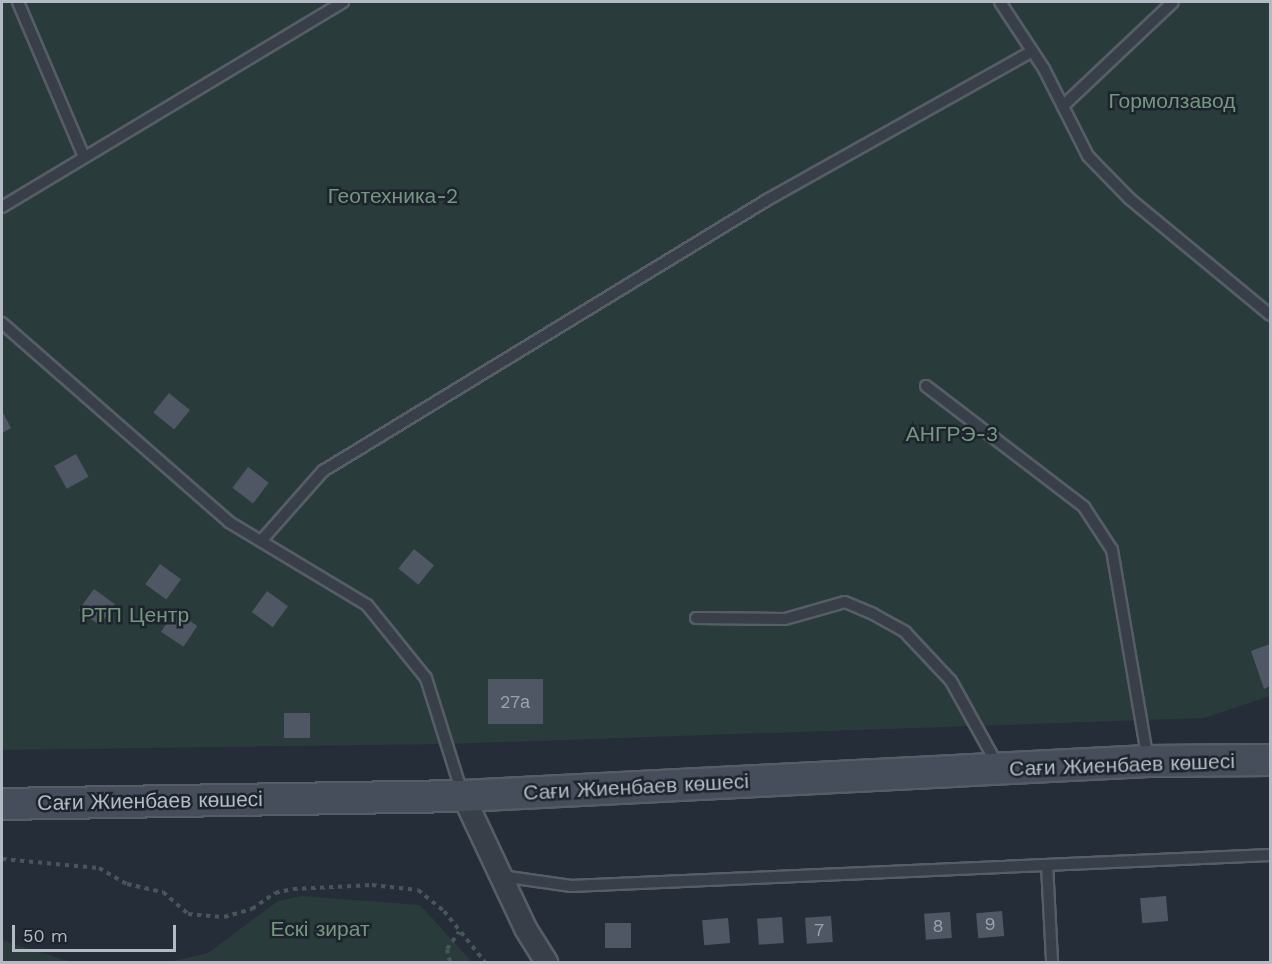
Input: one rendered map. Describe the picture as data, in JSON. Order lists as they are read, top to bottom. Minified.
{"streets":{"main road":["Сағи Жиенбаев көшесі"]},"parks":["Гормолзавод","Геотехника-2","АНГРЭ-3","РТП Центр","Ескі зират"],"house_numbers":["27а","9","8","7"],"scale_bar":"50 m"}
